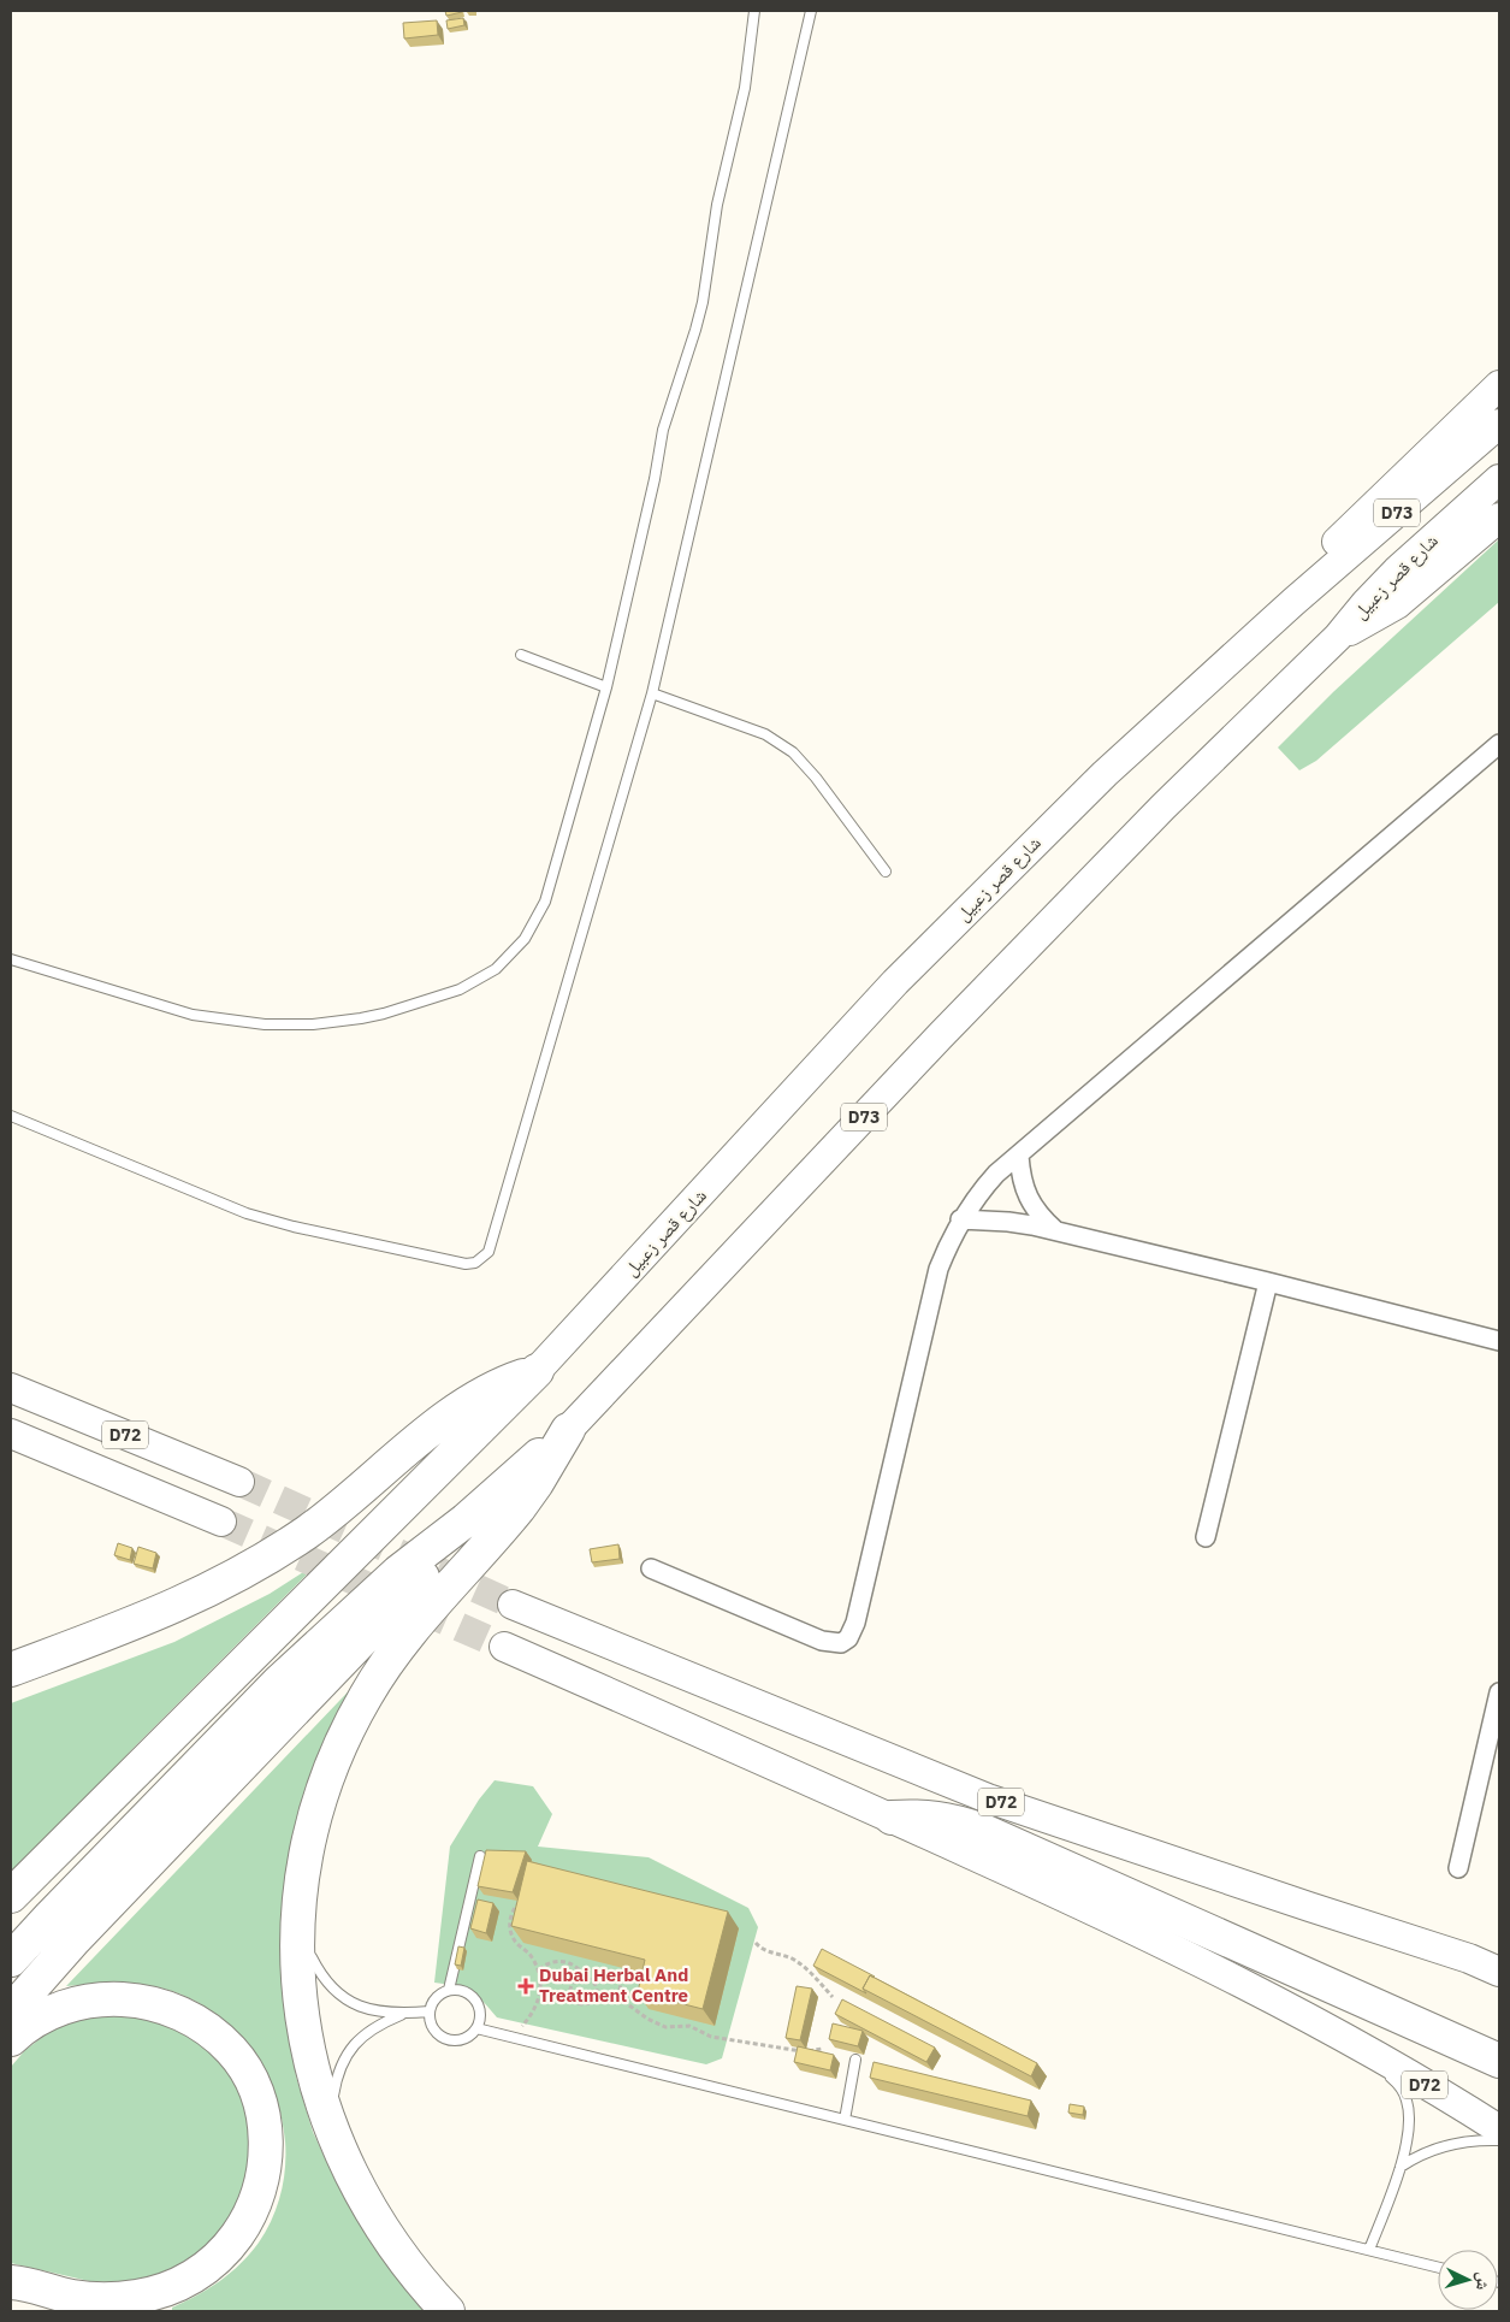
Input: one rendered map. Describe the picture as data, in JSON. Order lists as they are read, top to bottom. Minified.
{"streets":{"main road":["D73","شارع قصر زعبيل","D72"]},"places":{"health":["Dubai Herbal And Treatment Centre"]},"north":"right"}
